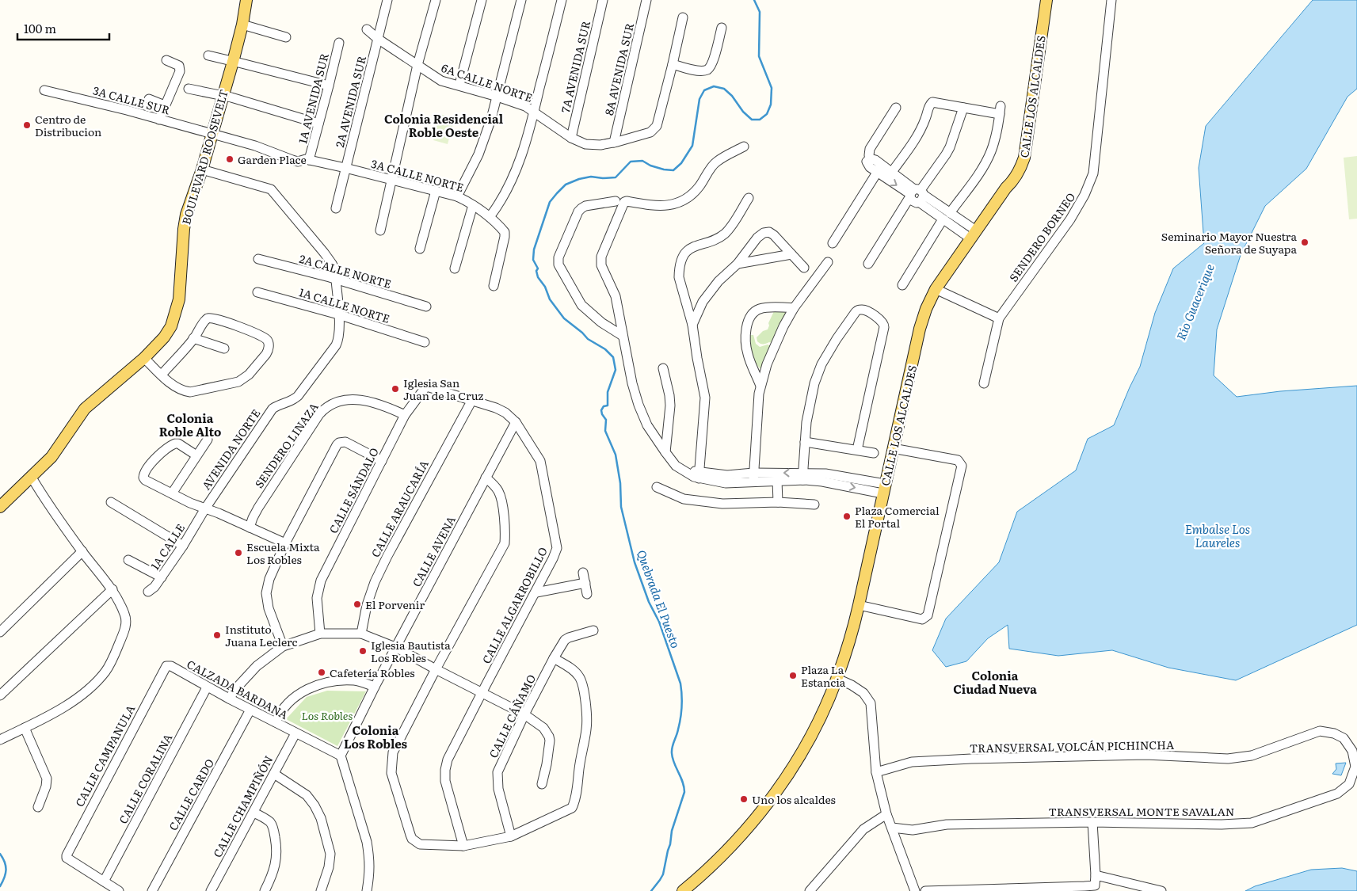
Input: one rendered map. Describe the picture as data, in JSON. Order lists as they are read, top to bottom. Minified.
{"streets":{"main road":["CALLE LOS ALCALDES","BOULEVARD ROOSEVELT"],"street":["7A AVENIDA SUR","8A AVENIDA SUR","6A CALLE NORTE","1A AVENIDA SUR","3A CALLE SUR","2A AVENIDA SUR","3A CALLE NORTE","SENDERO BORNEO","2A CALLE NORTE","1A CALLE NORTE","SENDERO LINAZA","AVENIDA NORTE","CALLE SÁNDALO","CALLE ARAUCARÍA","1A CALLE","CALLE AVENA","CALLE ALGARROBILLO","CALZADA BARDANA","CALLE CÁÑAMO","TRANSVERSAL VOLCÁN PICHINCHA","CALLE CAMPANULA","CALLE CORALINA","CALLE CARDO","CALLE CHAMPIÑÓN","TRANSVERSAL MONTE SAVALAN"]},"crossings":[["7A AVENIDA SUR","6A CALLE NORTE"],["8A AVENIDA SUR","6A CALLE NORTE"],["6A CALLE NORTE","2A AVENIDA SUR"],["1A AVENIDA SUR","3A CALLE NORTE"],["3A CALLE SUR","BOULEVARD ROOSEVELT"],["3A CALLE SUR","3A CALLE NORTE"],["2A AVENIDA SUR","3A CALLE NORTE"],["BOULEVARD ROOSEVELT","3A CALLE NORTE"],["BOULEVARD ROOSEVELT","AVENIDA NORTE"],["2A CALLE NORTE","AVENIDA NORTE"],["1A CALLE NORTE","AVENIDA NORTE"],["SENDERO LINAZA","CALLE SÁNDALO"],["AVENIDA NORTE","1A CALLE"],["CALLE SÁNDALO","CALLE ALGARROBILLO"],["CALLE ARAUCARÍA","CALLE ALGARROBILLO"],["CALLE AVENA","CALLE ALGARROBILLO"],["CALLE AVENA","CALZADA BARDANA"],["CALZADA BARDANA","CALLE CAMPANULA"],["CALZADA BARDANA","CALLE CORALINA"],["CALZADA BARDANA","CALLE CARDO"],["CALZADA BARDANA","CALLE CHAMPIÑÓN"],["TRANSVERSAL VOLCÁN PICHINCHA","TRANSVERSAL MONTE SAVALAN"],["CALLE CAMPANULA","CALLE CORALINA"]],"districts":["Colonia Residencial Roble Oeste","Colonia Roble Alto","Colonia Ciudad Nueva","Colonia Los Robles"],"water":["Río Guacerique","Embalse Los Laureles","Quebrada El Puesto"],"parks":["Los Robles"],"places":["Centro de Distribucion","Garden Place","Seminario Mayor Nuestra Señora de Suyapa","Iglesia San Juan de la Cruz","Plaza Comercial El Portal","Escuela Mixta Los Robles","El Porvenir","Instituto Juana Leclerc","Iglesia Bautista Los Robles","Cafetería Robles","Plaza La Estancia","Uno los alcaldes"],"scale_bar":"100 m"}
